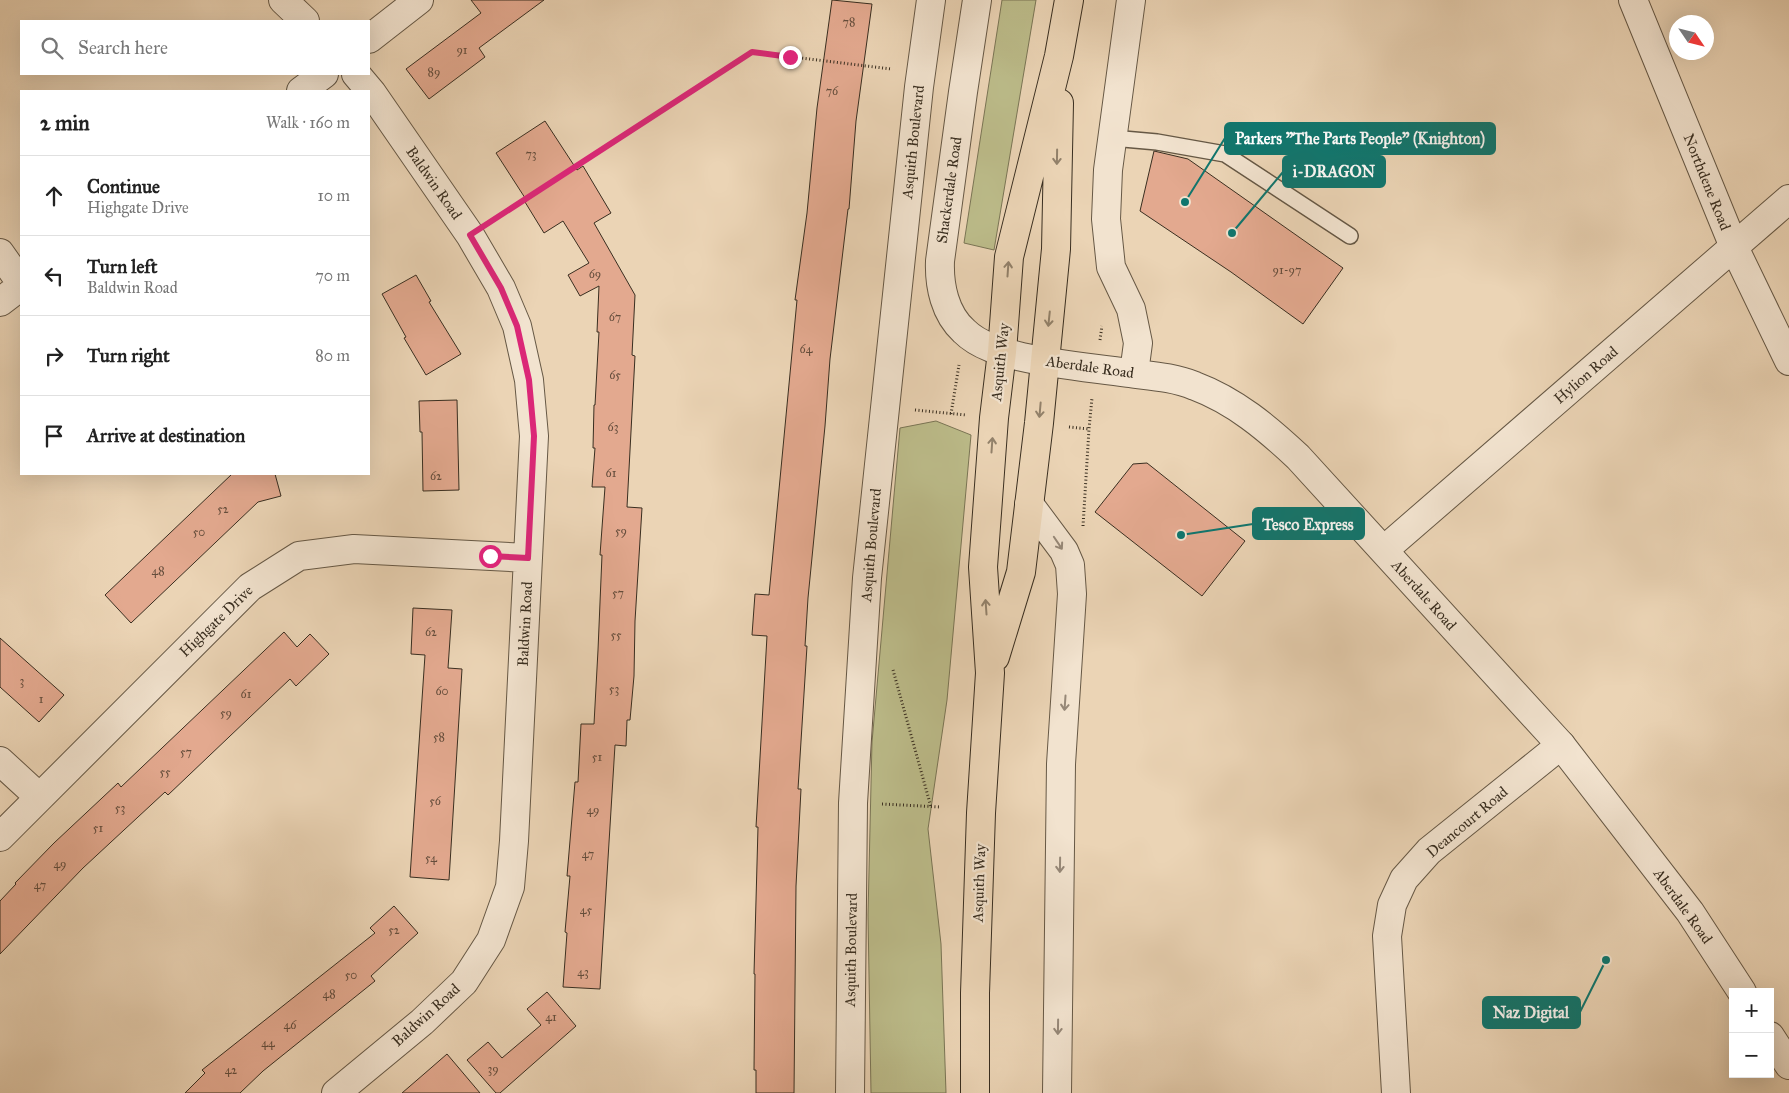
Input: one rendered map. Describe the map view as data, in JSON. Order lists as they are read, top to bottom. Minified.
{"streets":{"highway":["Asquith Way"],"street":["Asquith Boulevard","Northdene Road","Baldwin Road","Shackerdale Road","Aberdale Road","Hylion Road","Highgate Drive","Deancourt Road"]},"crossings":[["Northdene Road","Hylion Road"],["Baldwin Road","Highgate Drive"],["Shackerdale Road","Asquith Way"],["Shackerdale Road","Aberdale Road"],["Asquith Way","Aberdale Road"],["Aberdale Road","Hylion Road"],["Aberdale Road","Deancourt Road"]],"places":["Parkers \"The Parts People\" (Knighton)","i-DRAGON","Tesco Express","Naz Digital"],"house_numbers":["78","91","89","76","73","91-97","69","67","64","65","63","61","62","52","59","50","48","57","62","55","3","53","60","61","1","59","58","57","51","55","56","53","49","51","47","54","49","47","45","52","43","50","48","41","46","44","39","42"],"north":"bottom right","page":{"search":"Search here","heading":["2 min","Walk · 160 m"],"list":[["Continue","Highgate Drive","10 m"],["Turn left","Baldwin Road","70 m"],["Turn right","80 m"],"Arrive at destination"],"map_buttons":["+","−"]}}
